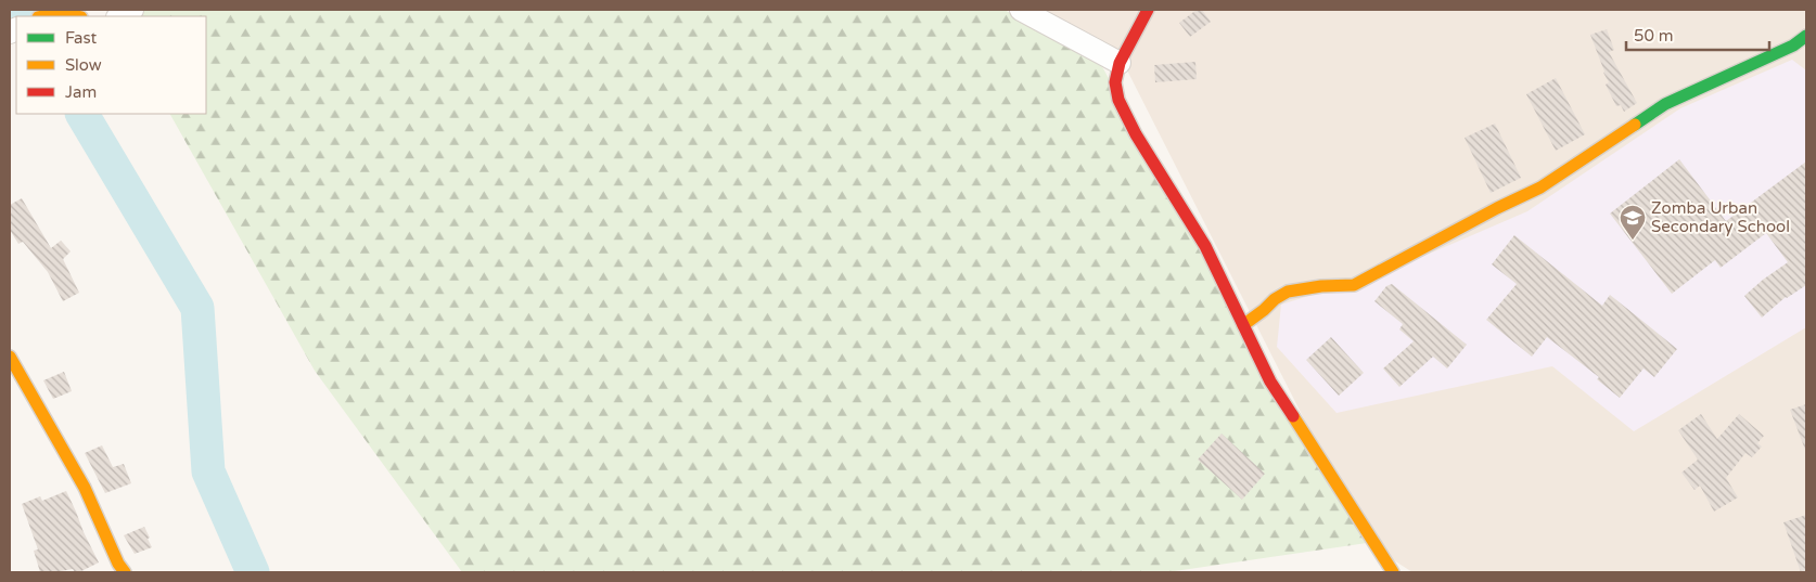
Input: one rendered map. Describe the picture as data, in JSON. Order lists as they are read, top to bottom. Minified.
{"places":{"school or university":["Zomba Urban Secondary School"]},"legend":["Fast","Slow","Jam"],"scale_bar":"50 m"}
